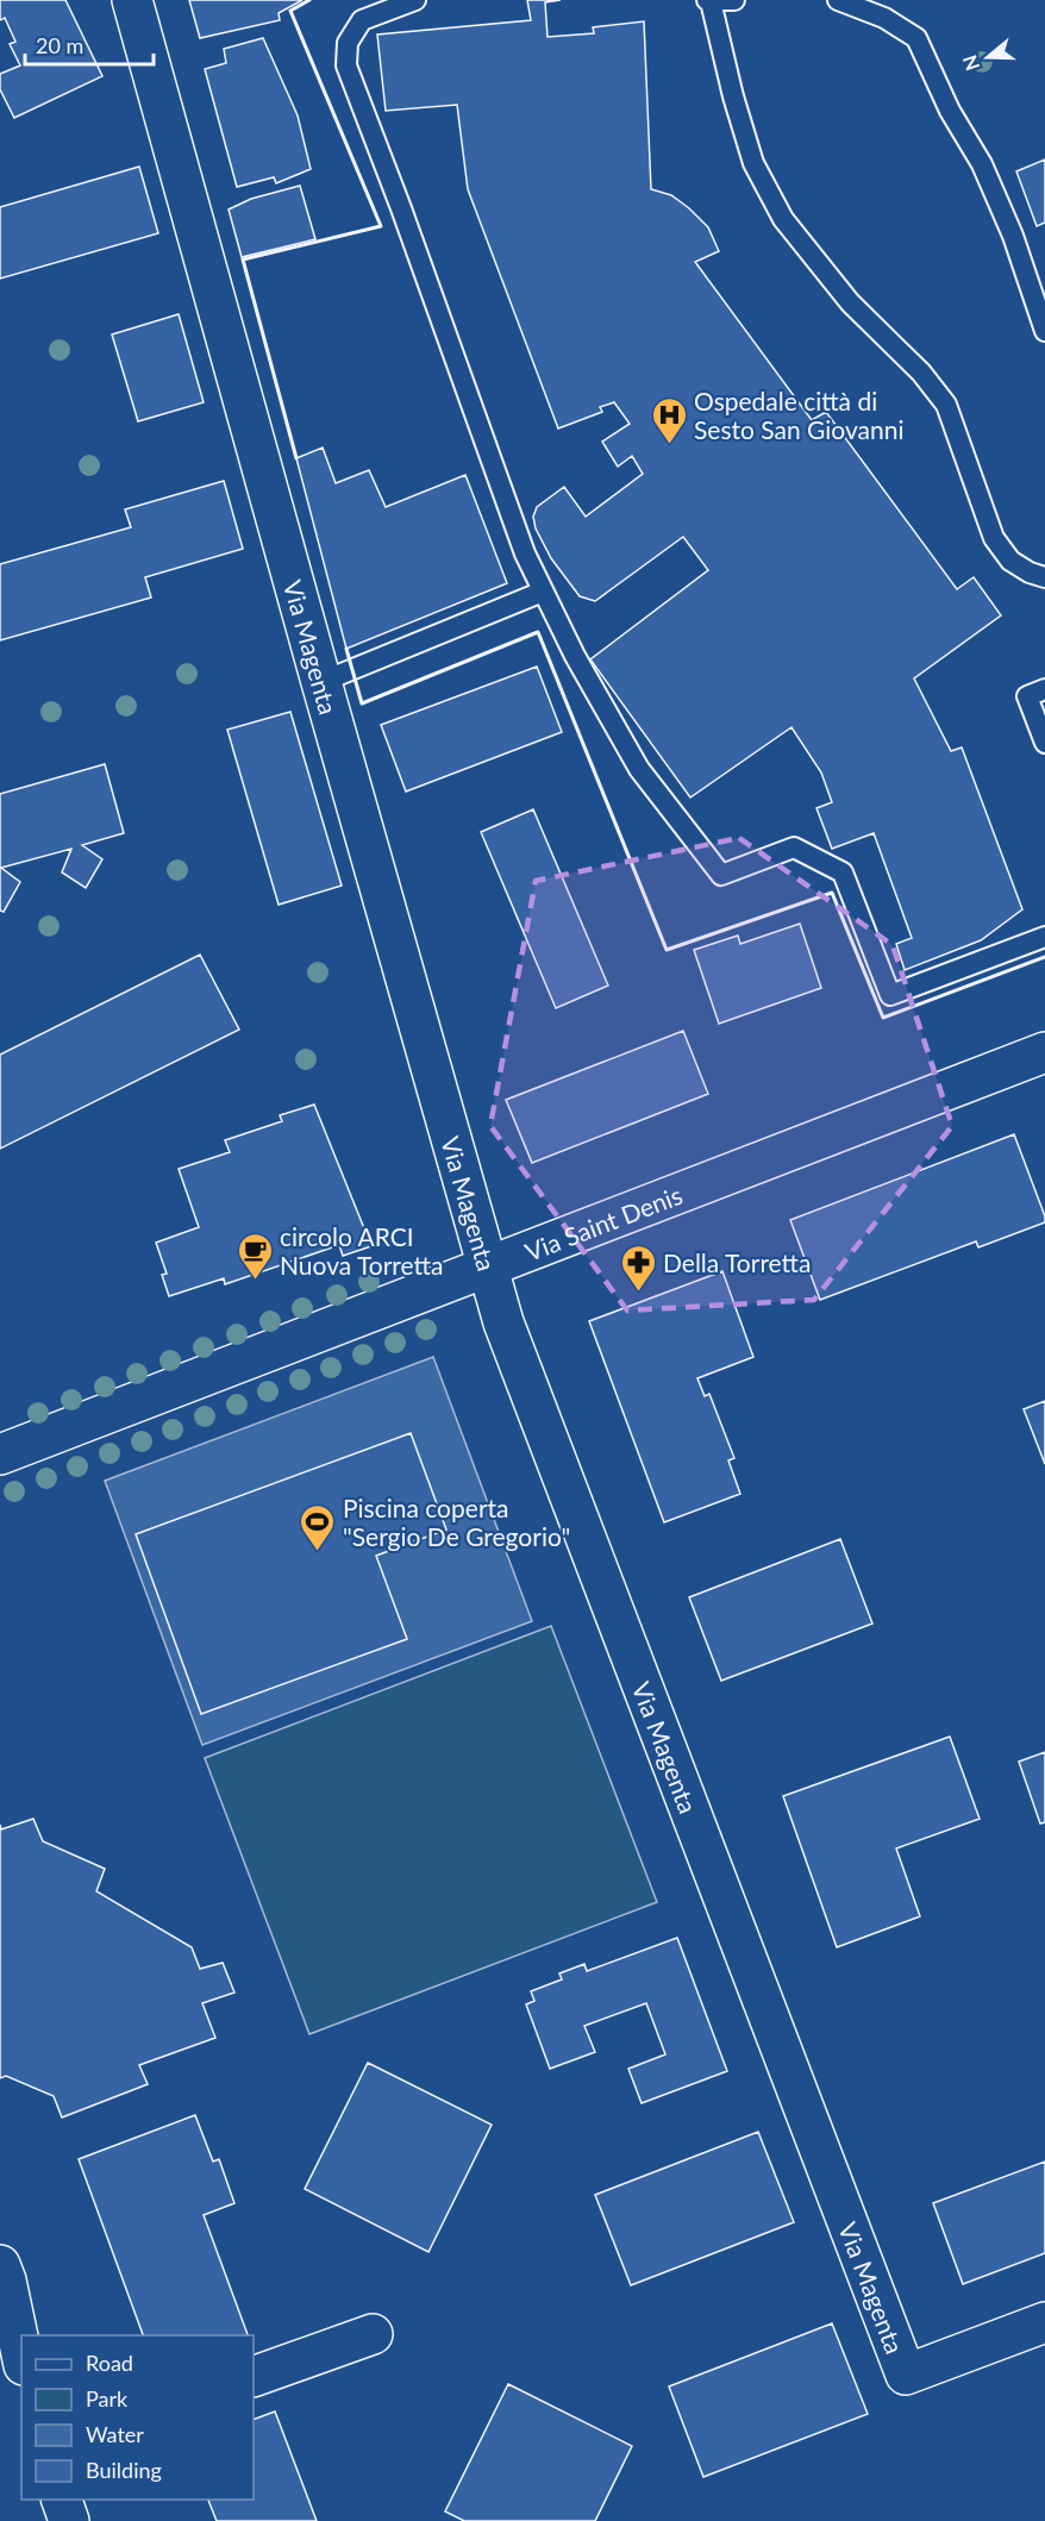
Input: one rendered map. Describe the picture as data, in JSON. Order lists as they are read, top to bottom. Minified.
{"streets":{"street":["Via Magenta","Via Saint Denis"]},"crossings":[["Via Magenta","Via Saint Denis"]],"places":{"hospital":["Ospedale città di Sesto San Giovanni"],"cafe":["circolo ARCI Nuova Torretta"],"pharmacy":["Della Torretta"],"sports":["Piscina coperta \"Sergio De Gregorio\""]},"legend":["Road","Park","Water","Building"],"scale_bar":"20 m","north":"left"}
